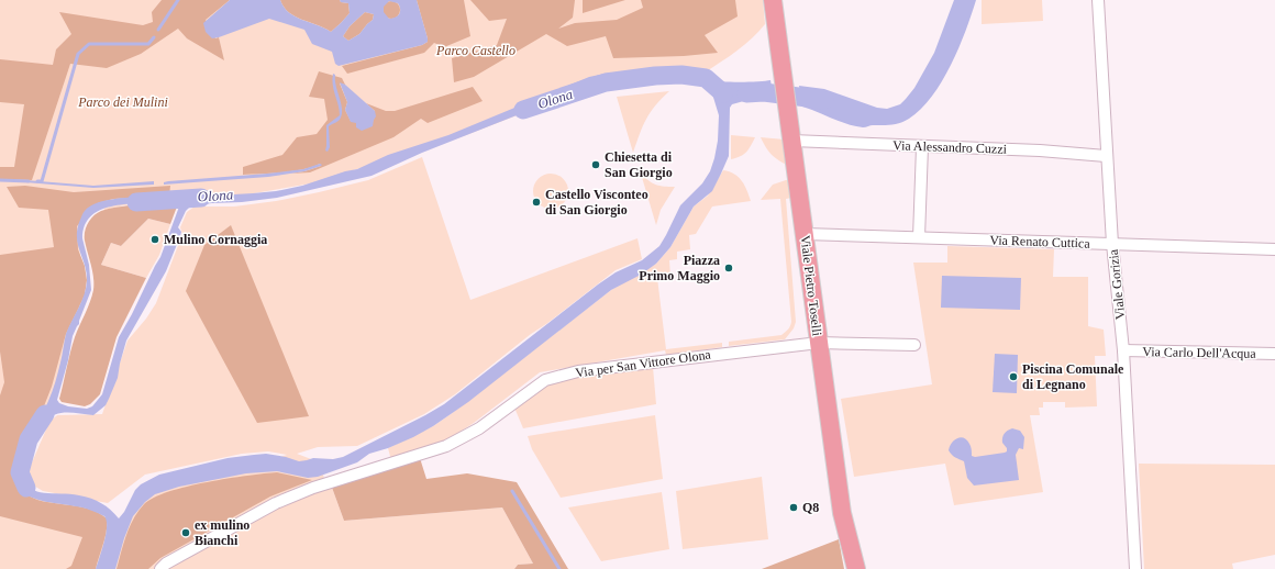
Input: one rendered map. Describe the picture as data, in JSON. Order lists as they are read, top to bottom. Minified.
{"streets":{"main road":["Viale Pietro Toselli"],"street":["Via Alessandro Cuzzi","Via Renato Cuttica","Viale Gorizia","Via Carlo Dell'Acqua","Via per San Vittore Olona"]},"crossings":[["Via Alessandro Cuzzi","Viale Gorizia"],["Via Alessandro Cuzzi","Viale Pietro Toselli"],["Via Renato Cuttica","Viale Gorizia"],["Via Renato Cuttica","Viale Pietro Toselli"],["Viale Gorizia","Via Carlo Dell'Acqua"],["Viale Pietro Toselli","Via per San Vittore Olona"]],"water":["Olona"],"parks":["Parco Castello","Parco dei Mulini"],"places":["Chiesetta di San Giorgio","Castello Visconteo di San Giorgio","Mulino Cornaggia","Piazza Primo Maggio","Piscina Comunale di Legnano","Q8","ex mulino Bianchi"]}
